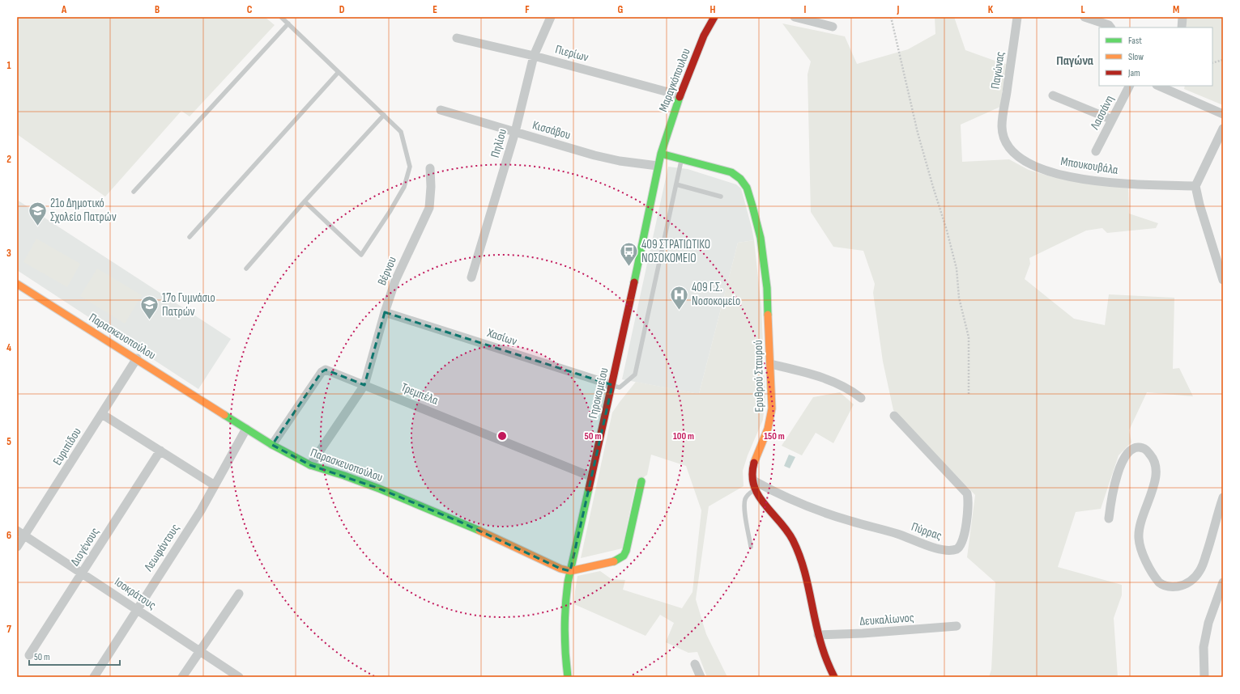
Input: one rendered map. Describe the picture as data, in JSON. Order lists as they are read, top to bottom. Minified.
{"streets":{"street":["Πιερίων","Παγώνας","Μαραγκόπουλου","Λασσάνη","Κισσάβου","Πηλίου","Μπουκουβάλα","Βέρνου","Παρασκευοπούλου","Χασίων","Ερυθρού Σταυρού","Γηροκομείου","Τρεμπέλα","Ευριπίδου","Πύρρας","Διογένους","Λεωφάντους","Ισοκράτους","Δευκαλίωνος"]},"crossings":[["Πιερίων","Μαραγκόπουλου"],["Πιερίων","Πηλίου"],["Παγώνας","Μπουκουβάλα"],["Μαραγκόπουλου","Ερυθρού Σταυρού"],["Μαραγκόπουλου","Γηροκομείου"],["Κισσάβου","Πηλίου"],["Κισσάβου","Γηροκομείου"],["Βέρνου","Παρασκευοπούλου"],["Βέρνου","Χασίων"],["Βέρνου","Τρεμπέλα"],["Παρασκευοπούλου","Γηροκομείου"],["Παρασκευοπούλου","Τρεμπέλα"],["Παρασκευοπούλου","Ευριπίδου"],["Παρασκευοπούλου","Λεωφάντους"],["Χασίων","Γηροκομείου"],["Ερυθρού Σταυρού","Γηροκομείου"],["Ερυθρού Σταυρού","Πύρρας"],["Ερυθρού Σταυρού","Δευκαλίωνος"],["Γηροκομείου","Τρεμπέλα"],["Ευριπίδου","Ισοκράτους"],["Διογένους","Ισοκράτους"],["Λεωφάντους","Ισοκράτους"]],"districts":["Παγώνα"],"places":{"school or university":["21ο Δημοτικό Σχολείο Πατρών","17ο Γυμνάσιο Πατρών"],"bus stop":["409 ΣΤΡΑΤΙΩΤΙΚΟ ΝΟΣΟΚΟΜΕΙΟ"],"hospital":["409 Γ.Σ. Νοσοκομείο"]},"legend":["Fast","Slow","Jam"],"scale_bar":"50 m","grid":{"columns":["A","B","C","D","E","F","G","H","I","J","K","L","M"],"rows":["1","2","3","4","5","6","7"]},"rings":["50 m","100 m","150 m"]}
